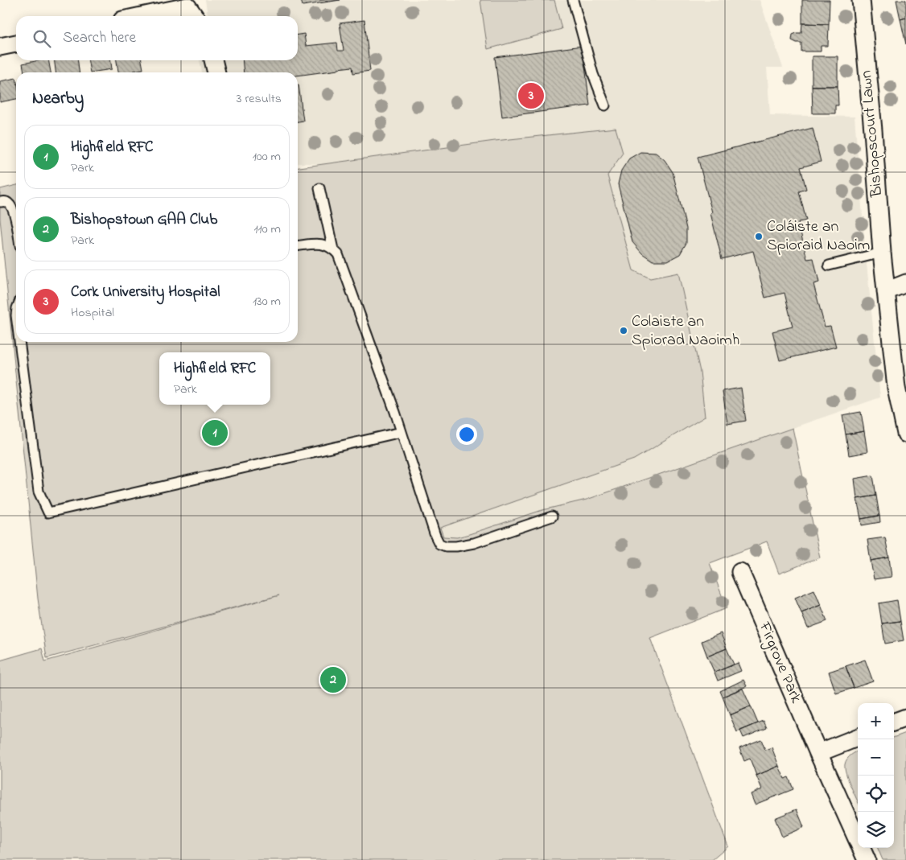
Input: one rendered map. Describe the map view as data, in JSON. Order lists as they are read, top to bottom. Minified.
{"streets":{"street":["Bishopscourt Lawn","Firgrove Park"]},"places":["Coláiste an Spioraid Naoim","Colaiste an Spiorad Naoimh"],"page":{"search":"Search here","heading":["Nearby","3 results"],"pins":["3","1","2"],"list":[{"mark":"1","name":"Highfield RFC","note":"Park","value":"100 m"},{"mark":"2","name":"Bishopstown GAA Club","note":"Park","value":"110 m"},{"mark":"3","name":"Cork University Hospital","note":"Hospital","value":"130 m"}],"popup":["Highfield RFC","Park"],"map_buttons":["+","−"]}}
